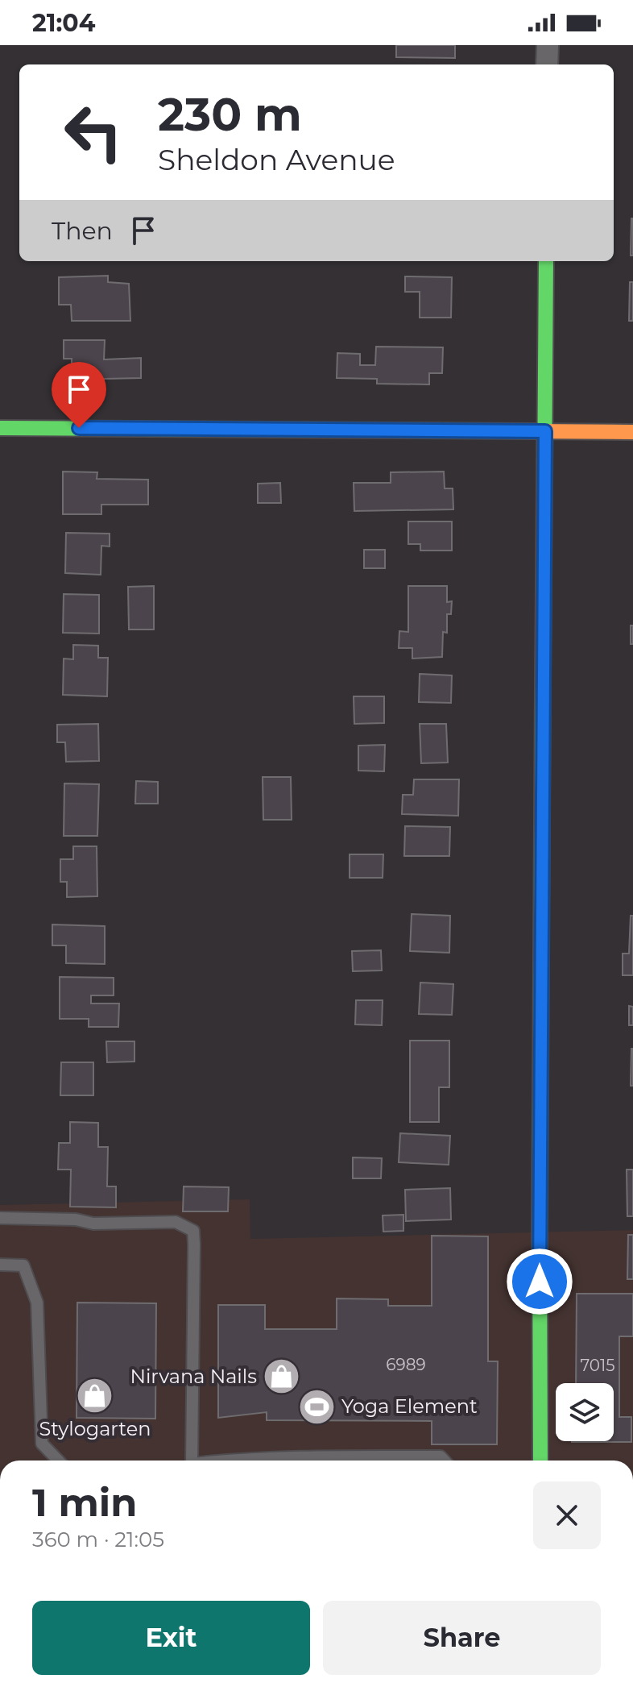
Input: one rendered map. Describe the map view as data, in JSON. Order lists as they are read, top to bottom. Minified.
{"places":{"shop":["Nirvana Nails","Stylogarten"],"sports":["Yoga Element"]},"house_numbers":["6989","7015"],"page":{"status":"21:04","turn":["230 m","Sheldon Avenue"],"then":"Then","heading":["1 min","360 m · 21:05"],"buttons":["Exit","Share"]}}
